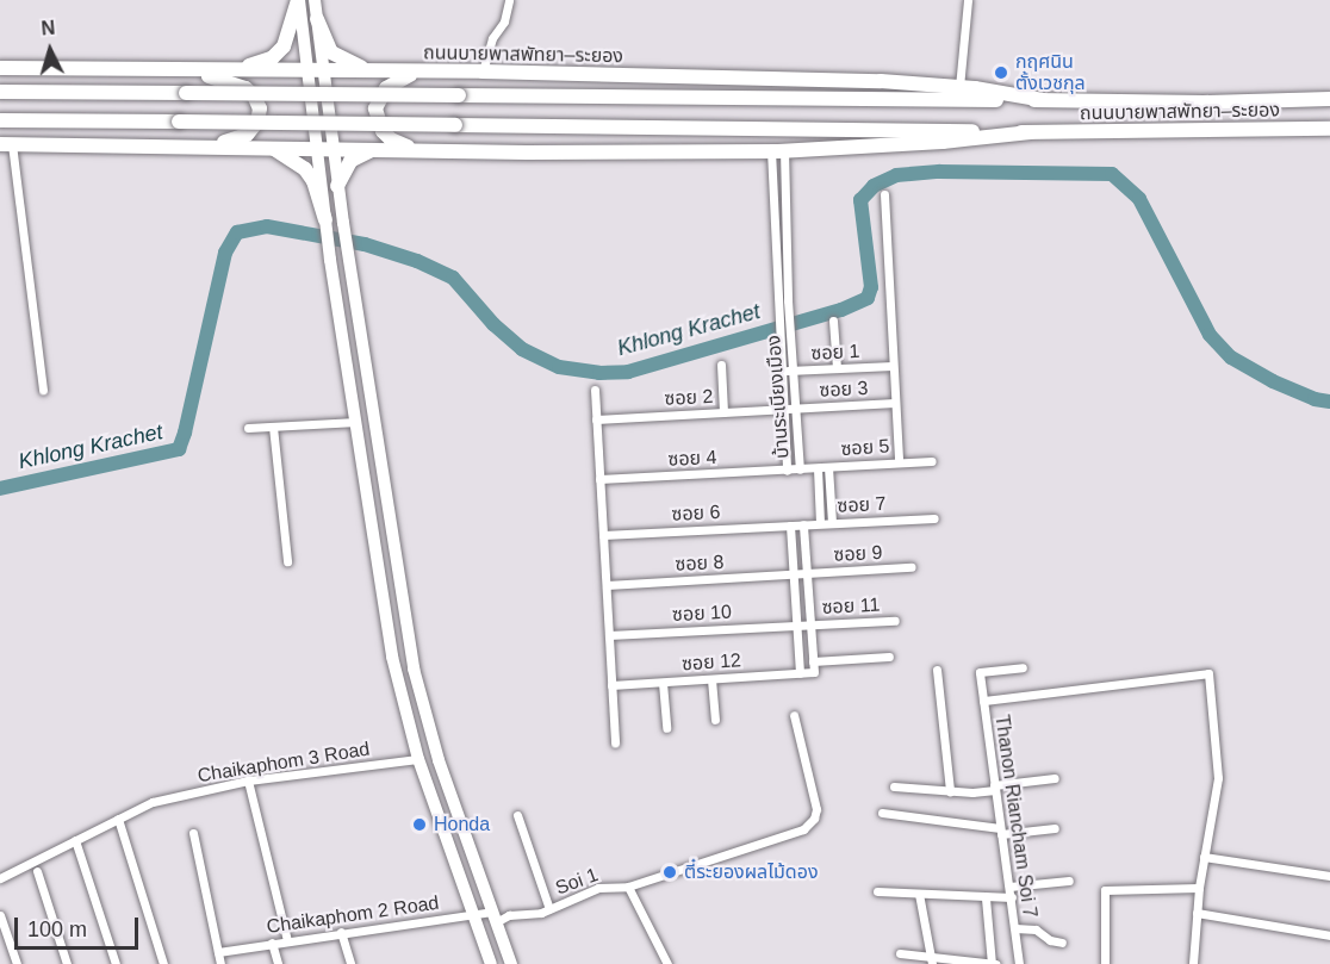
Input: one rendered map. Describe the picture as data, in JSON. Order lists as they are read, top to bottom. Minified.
{"streets":{"highway":["ถนนบายพาสพัทยา–ระยอง"],"street":["ซอย 1","ซอย 3","บ้านระเบียงเมือง","ซอย 2","ซอย 5","ซอย 4","ซอย 7","ซอย 6","ซอย 9","ซอย 8","ซอย 11","ซอย 10","ซอย 12","Chaikaphom 3 Road","Thanon Riancham Soi 7","Soi 1","Chaikaphom 2 Road"]},"crossings":[["ถนนบายพาสพัทยา–ระยอง","บ้านระเบียงเมือง"],["ซอย 1","บ้านระเบียงเมือง"],["ซอย 3","บ้านระเบียงเมือง"],["ซอย 3","ซอย 2"],["บ้านระเบียงเมือง","ซอย 2"],["บ้านระเบียงเมือง","ซอย 5"],["บ้านระเบียงเมือง","ซอย 4"],["ซอย 5","ซอย 4"],["ซอย 7","ซอย 6"],["ซอย 9","ซอย 8"],["ซอย 11","ซอย 10"],["Soi 1","Chaikaphom 2 Road"]],"water":["Khlong Krachet"],"places":["กฤศนิน ตั้งเวชกุล","Honda","ตี๋ระยองผลไม้ดอง"],"scale_bar":"100 m","north":"top"}
